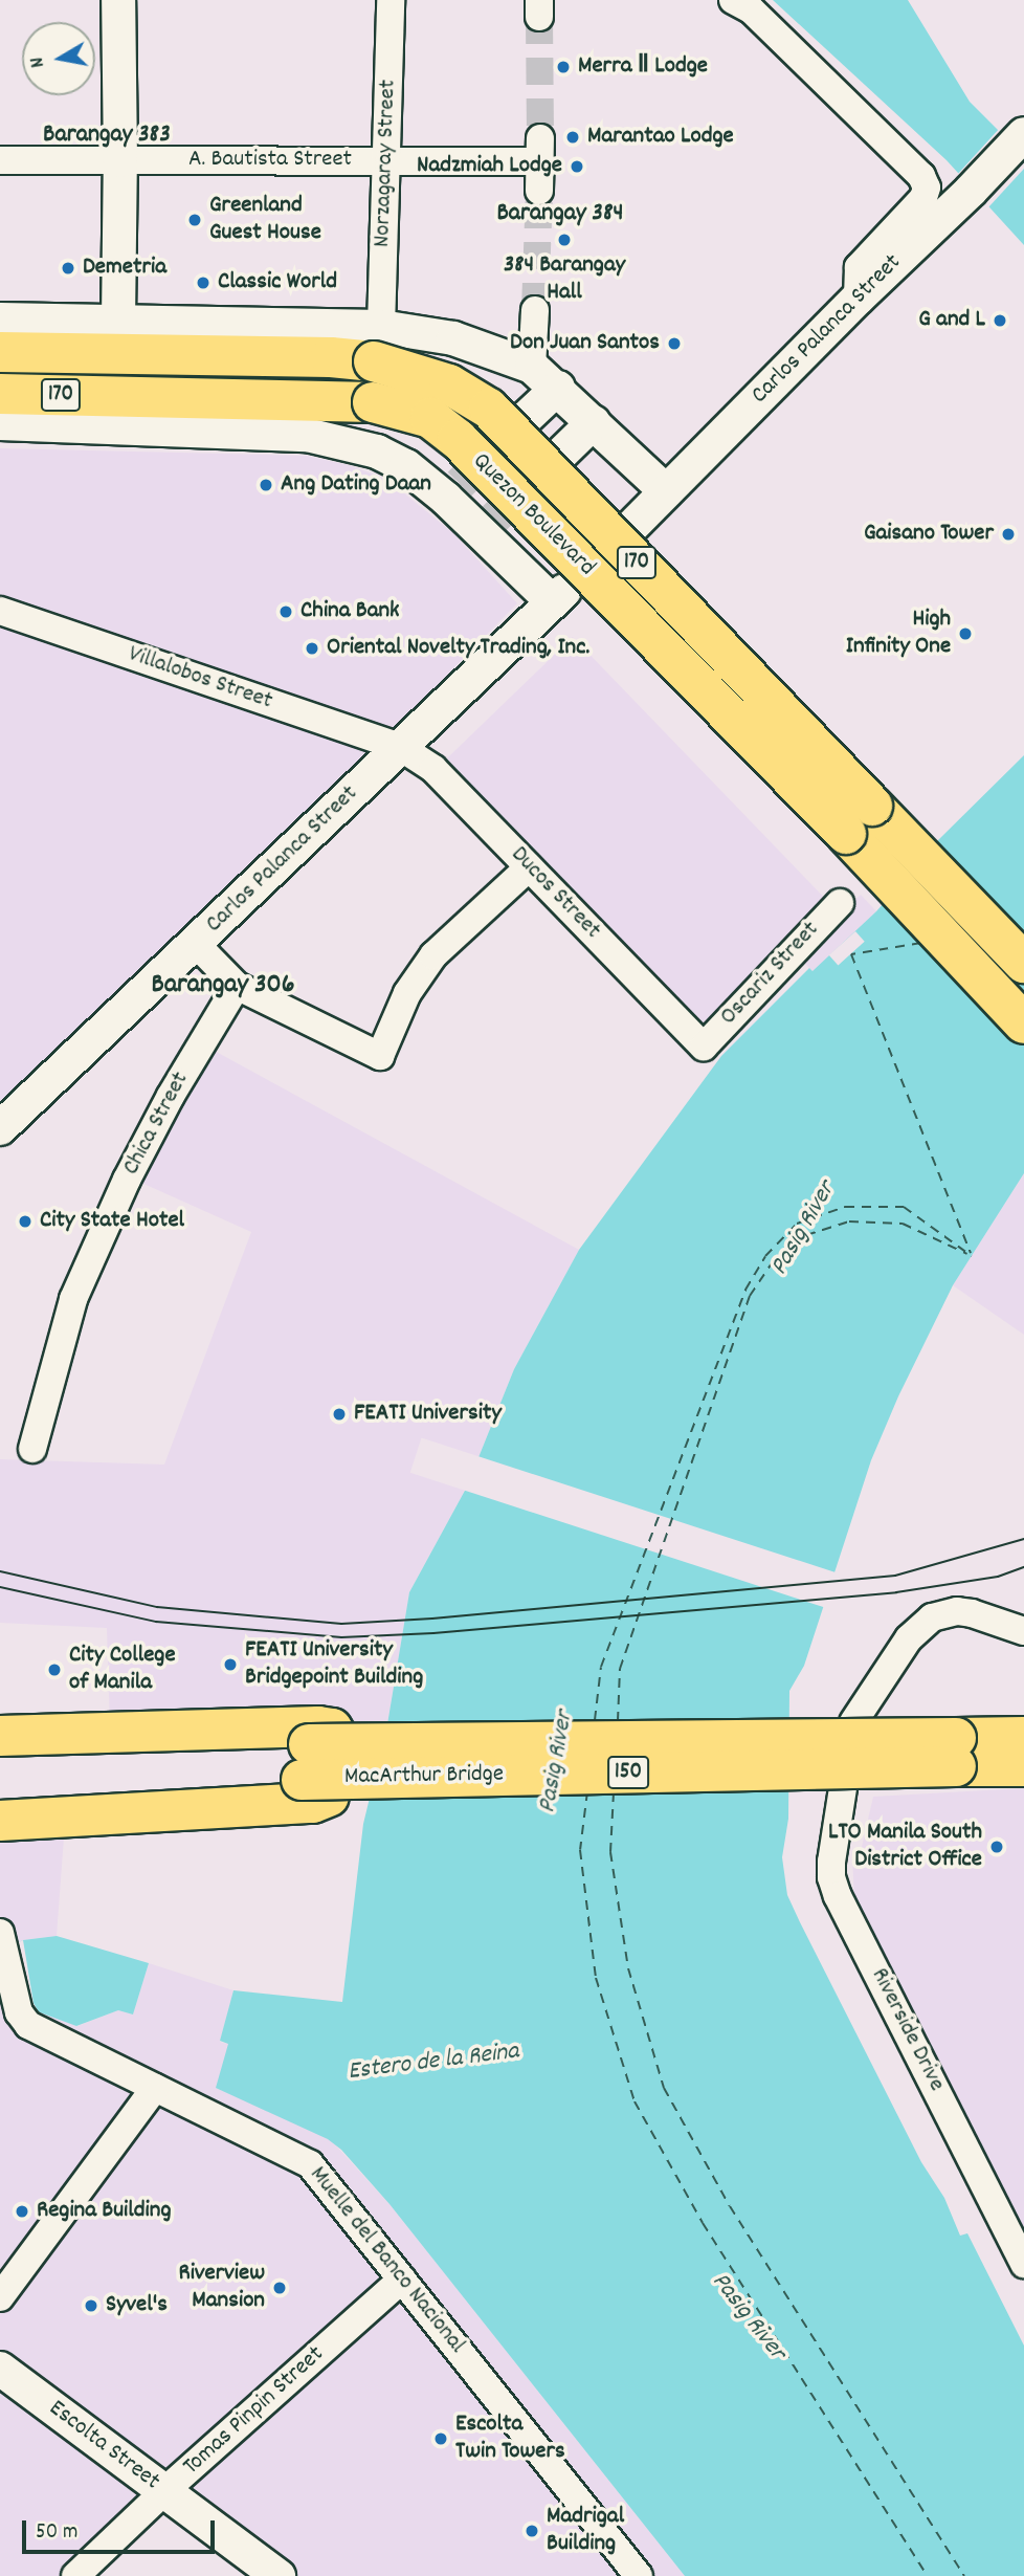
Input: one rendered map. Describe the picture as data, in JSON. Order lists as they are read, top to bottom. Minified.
{"streets":{"main road":["170","Quezon Boulevard","150","MacArthur Bridge"],"street":["A. Bautista Street","Norzagaray Street","Carlos Palanca Street","Villalobos Street","Ducos Street","Oscariz Street","Chica Street","Riverside Drive","Muelle del Banco Nacional","Tomas Pinpin Street","Escolta Street"]},"crossings":[["A. Bautista Street","Norzagaray Street"],["Norzagaray Street","Quezon Boulevard"],["Carlos Palanca Street","Quezon Boulevard"],["Carlos Palanca Street","Villalobos Street"],["Carlos Palanca Street","Ducos Street"],["Villalobos Street","Ducos Street"],["Ducos Street","Oscariz Street"],["Muelle del Banco Nacional","Tomas Pinpin Street"],["Tomas Pinpin Street","Escolta Street"]],"districts":["Barangay 383","Barangay 384","Barangay 306"],"water":["Pasig River","Estero de la Reina"],"places":["Merra Ⅱ Lodge","Marantao Lodge","Nadzmiah Lodge","Greenland Guest House","384 Barangay Hall","Demetria","Classic World","G and L","Don Juan Santos","Ang Dating Daan","Gaisano Tower","China Bank","High Infinity One","Oriental Novelty Trading, Inc.","City State Hotel","FEATI University","FEATI University Bridgepoint Building","City College of Manila","LTO Manila South District Office","Regina Building","Riverview Mansion","Syvel's","Escolta Twin Towers","Madrigal Building"],"scale_bar":"50 m","north":"left"}
